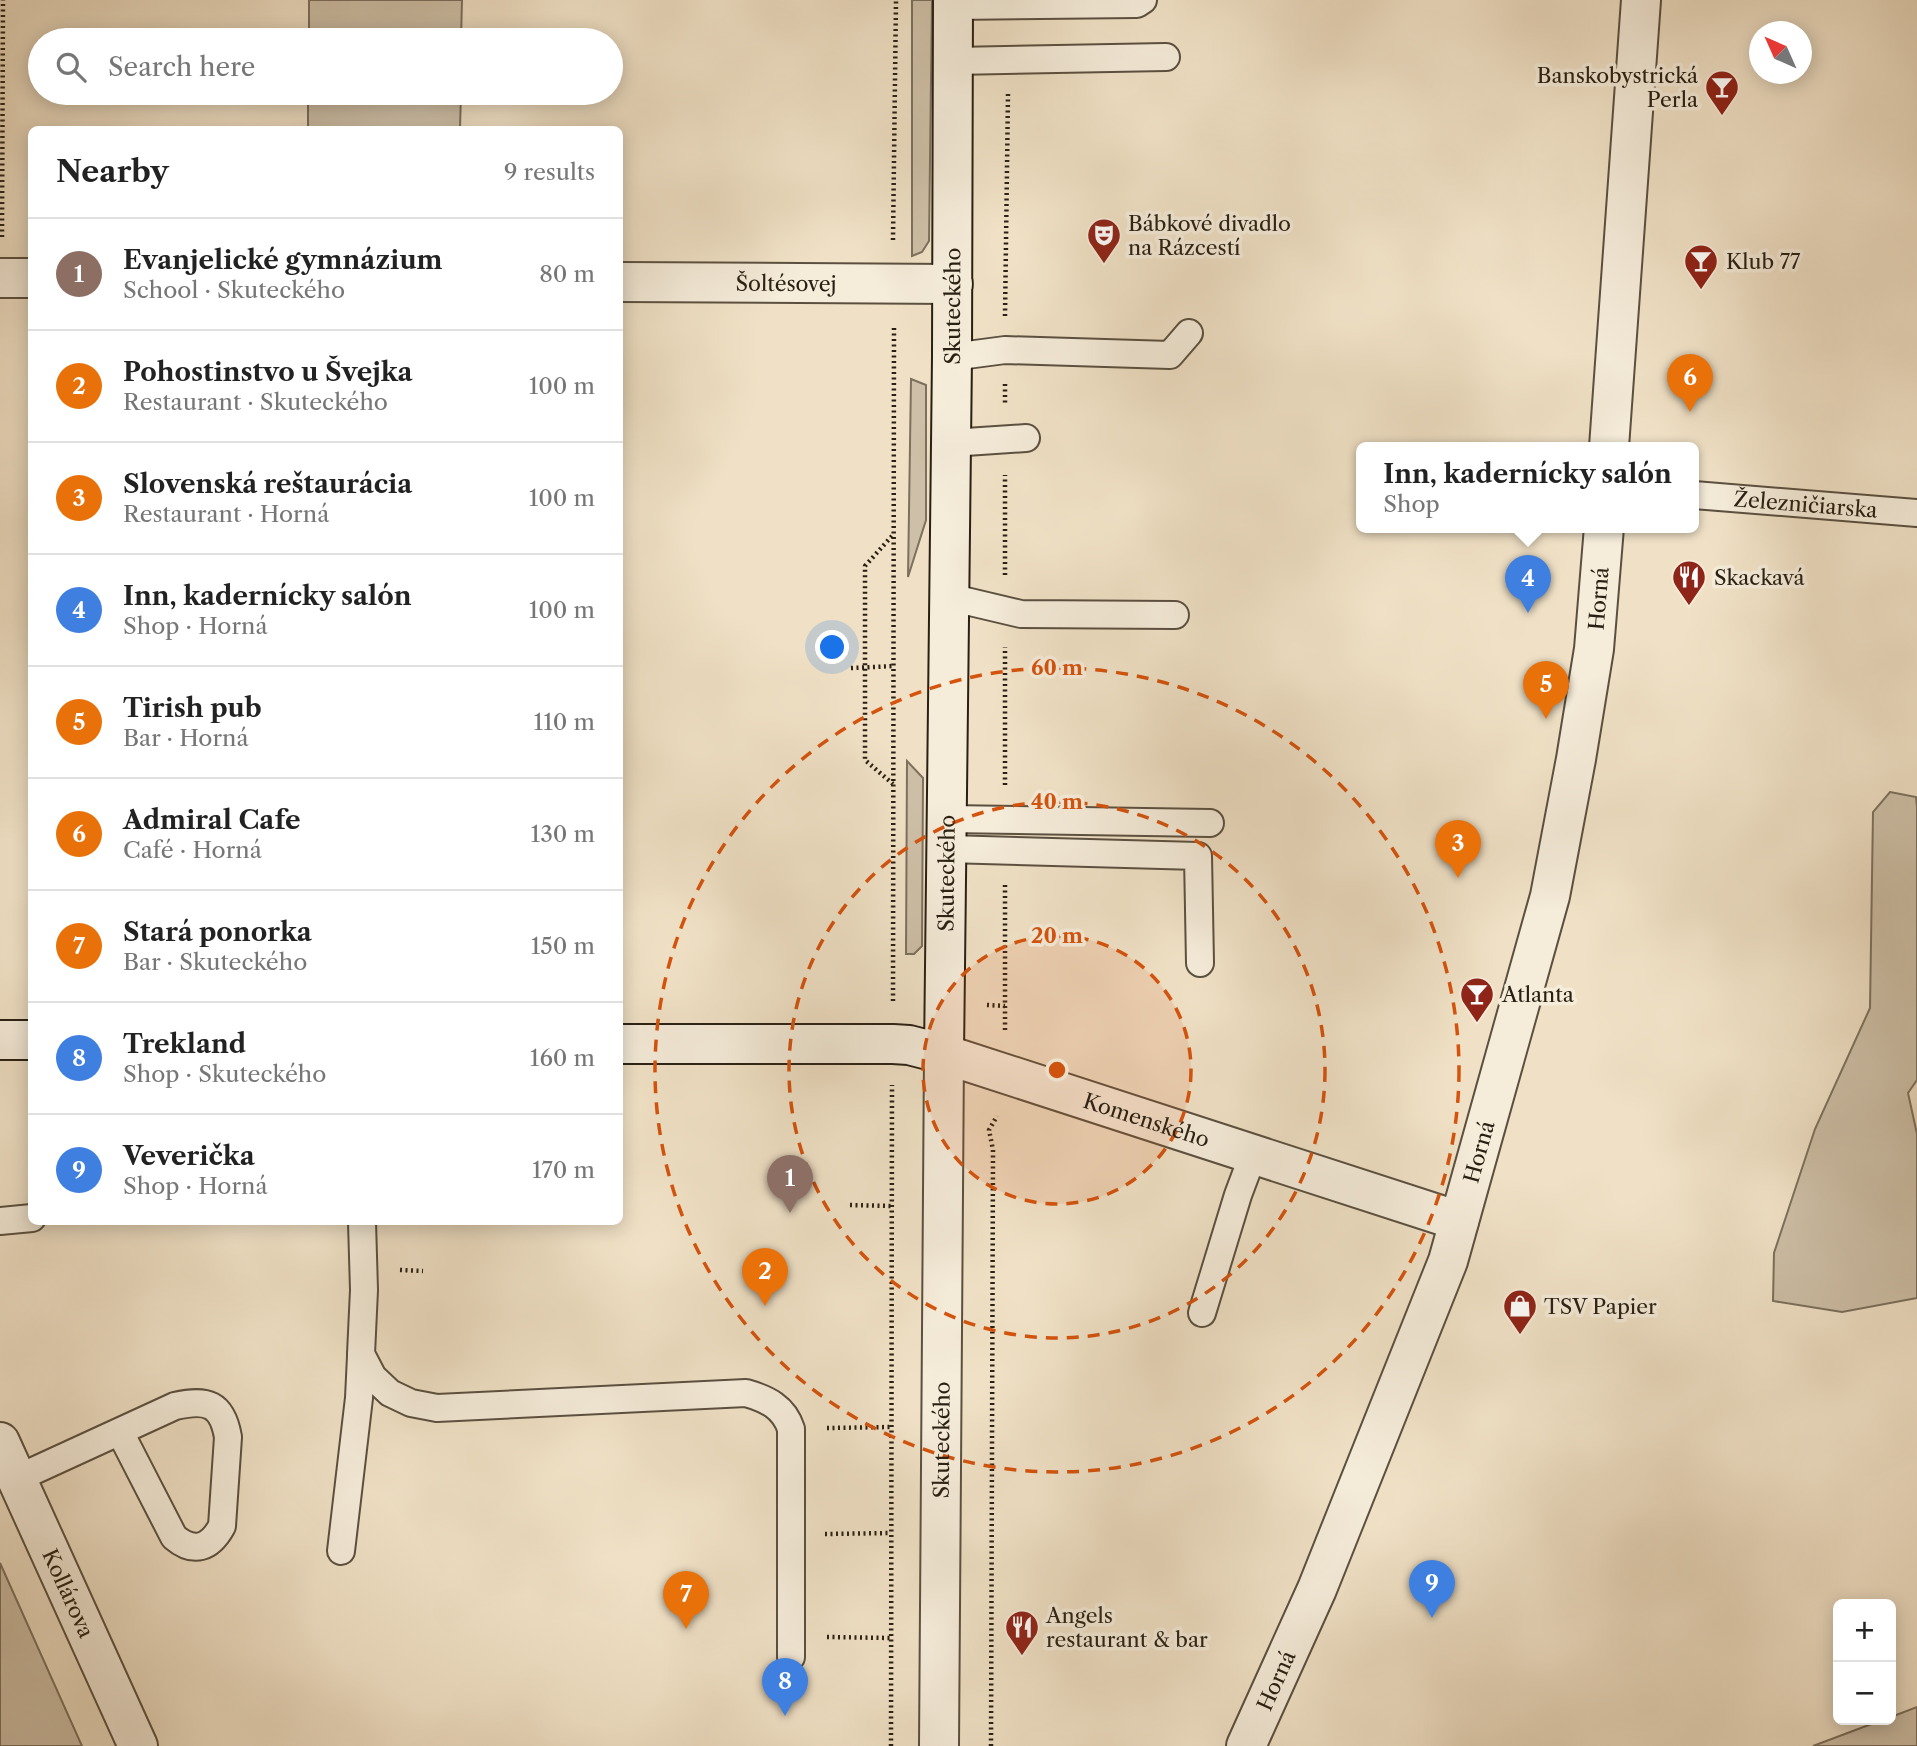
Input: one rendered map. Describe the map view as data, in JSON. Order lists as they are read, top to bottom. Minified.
{"streets":{"street":["Šoltésovej","Skuteckého","Horná","Komenského","Kollárova"],"lane":["Železničiarska"]},"crossings":[["Šoltésovej","Skuteckého"],["Skuteckého","Komenského"],["Horná","Komenského"]],"places":{"bar":["Banskobystrická Perla","Klub 77","Atlanta"],"theatre":["Bábkové divadlo na Rázcestí"],"restaurant":["Skackavá","Angels restaurant & bar"],"shop":["TSV Papier"]},"north":"top left","page":{"search":"Search here","heading":["Nearby","9 results"],"list":[{"mark":"1","name":"Evanjelické gymnázium","note":"School · Skuteckého","value":"80 m"},{"mark":"2","name":"Pohostinstvo u Švejka","note":"Restaurant · Skuteckého","value":"100 m"},{"mark":"3","name":"Slovenská reštaurácia","note":"Restaurant · Horná","value":"100 m"},{"mark":"4","name":"Inn, kadernícky salón","note":"Shop · Horná","value":"100 m"},{"mark":"5","name":"Tirish pub","note":"Bar · Horná","value":"110 m"},{"mark":"6","name":"Admiral Cafe","note":"Café · Horná","value":"130 m"},{"mark":"7","name":"Stará ponorka","note":"Bar · Skuteckého","value":"150 m"},{"mark":"8","name":"Trekland","note":"Shop · Skuteckého","value":"160 m"},{"mark":"9","name":"Veverička","note":"Shop · Horná","value":"170 m"}],"pins":["6","4","5","3","1","2","9","7","8"],"popup":["Inn, kadernícky salón","Shop"],"map_buttons":["+","−"]},"rings":["60 m","40 m","20 m"]}
